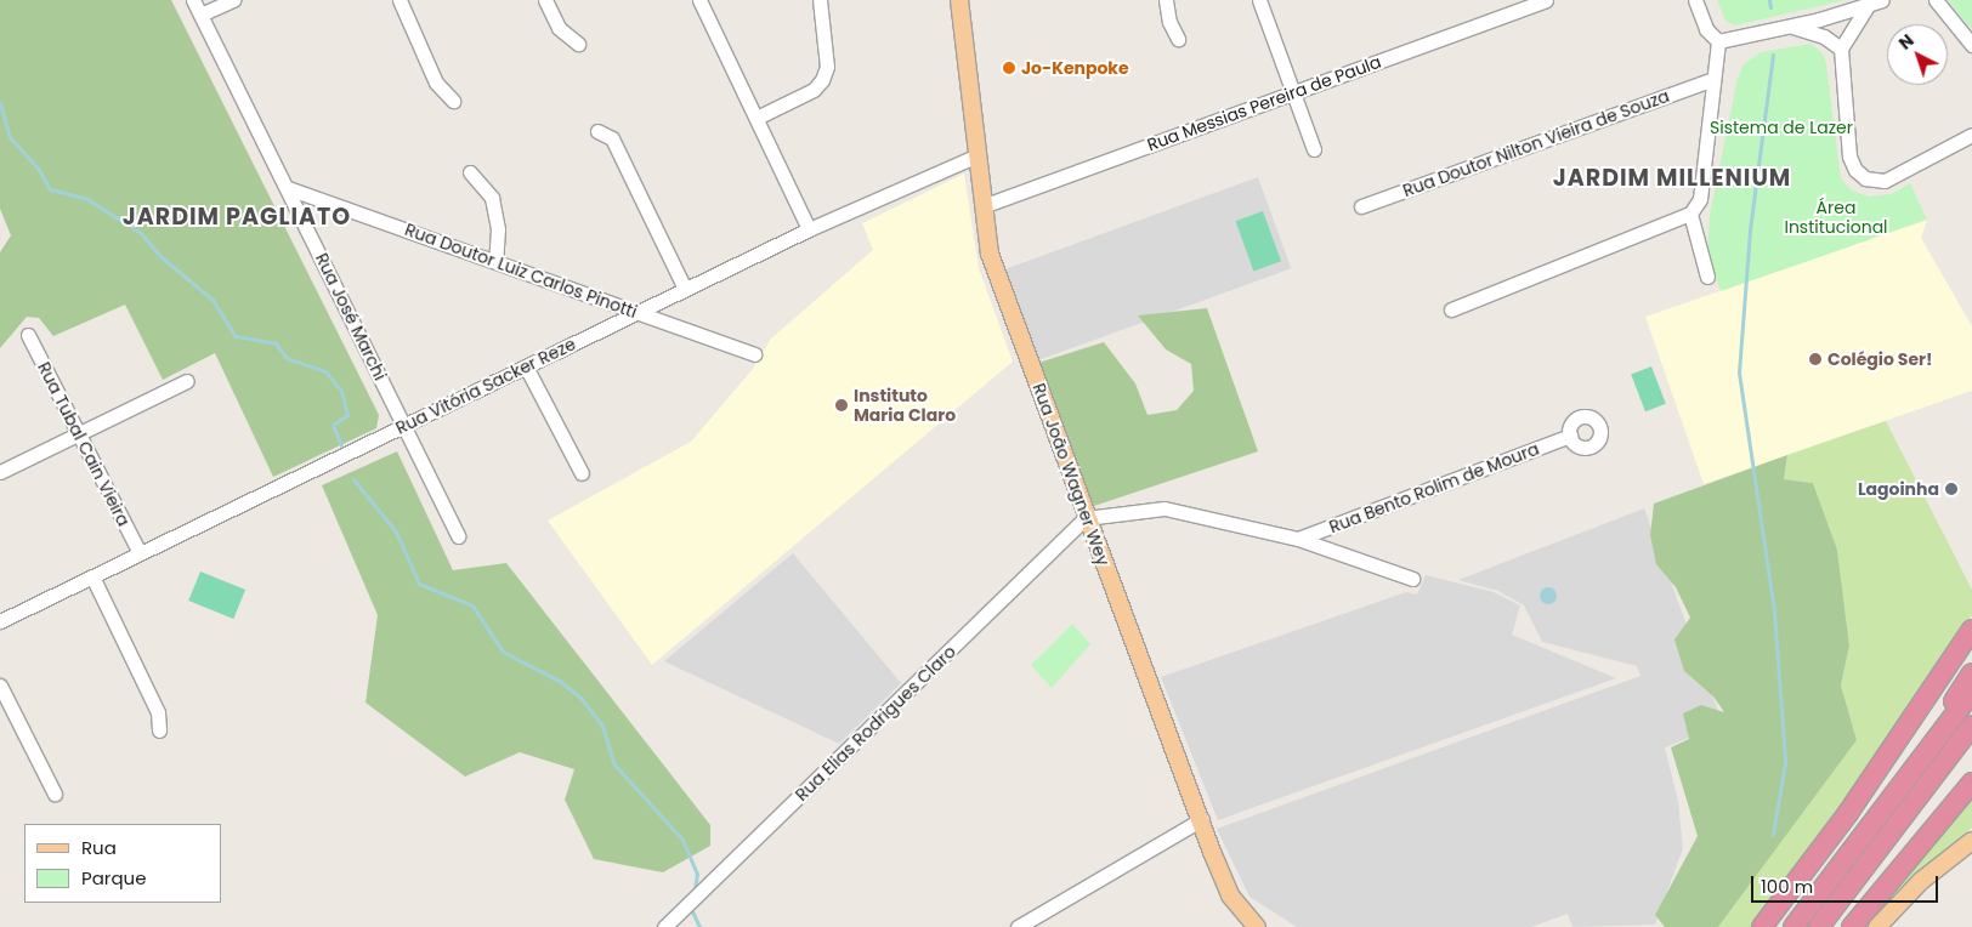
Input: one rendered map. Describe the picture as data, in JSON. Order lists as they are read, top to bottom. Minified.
{"streets":{"main road":["Rua João Wagner Wey"],"street":["Rua Messias Pereira de Paula","Rua Doutor Nilton Vieira de Souza","Rua Doutor Luiz Carlos Pinotti","Rua José Marchi","Rua Vitória Sacker Reze","Rua Tubal Cain Vieira","Rua Bento Rolim de Moura","Rua Elias Rodrigues Claro"]},"crossings":[["Rua Messias Pereira de Paula","Rua João Wagner Wey"],["Rua Doutor Luiz Carlos Pinotti","Rua José Marchi"],["Rua Doutor Luiz Carlos Pinotti","Rua Vitória Sacker Reze"],["Rua José Marchi","Rua Vitória Sacker Reze"],["Rua Vitória Sacker Reze","Rua Tubal Cain Vieira"],["Rua Vitória Sacker Reze","Rua João Wagner Wey"],["Rua João Wagner Wey","Rua Elias Rodrigues Claro"]],"districts":["JARDIM MILLENIUM","JARDIM PAGLIATO"],"parks":["Sistema de Lazer","Área Institucional"],"places":["Jo-Kenpoke","Colégio Ser!","Instituto Maria Claro","Lagoinha"],"legend":["Rua","Parque"],"scale_bar":"100 m","north":"top left"}
